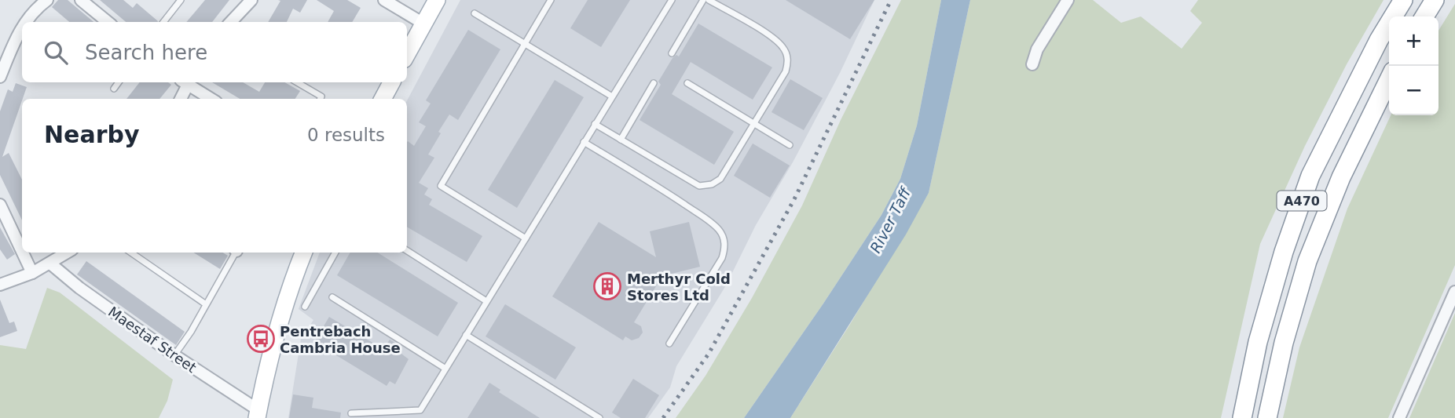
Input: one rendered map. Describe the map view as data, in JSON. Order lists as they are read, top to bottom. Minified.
{"streets":{"highway":["A470"],"street":["Maestaf Street"]},"water":["River Taff"],"places":{"building":["Merthyr Cold Stores Ltd"],"bus stop":["Pentrebach Cambria House"]},"page":{"map_buttons":["+","−"],"search":"Search here","heading":["Nearby","0 results"]}}
